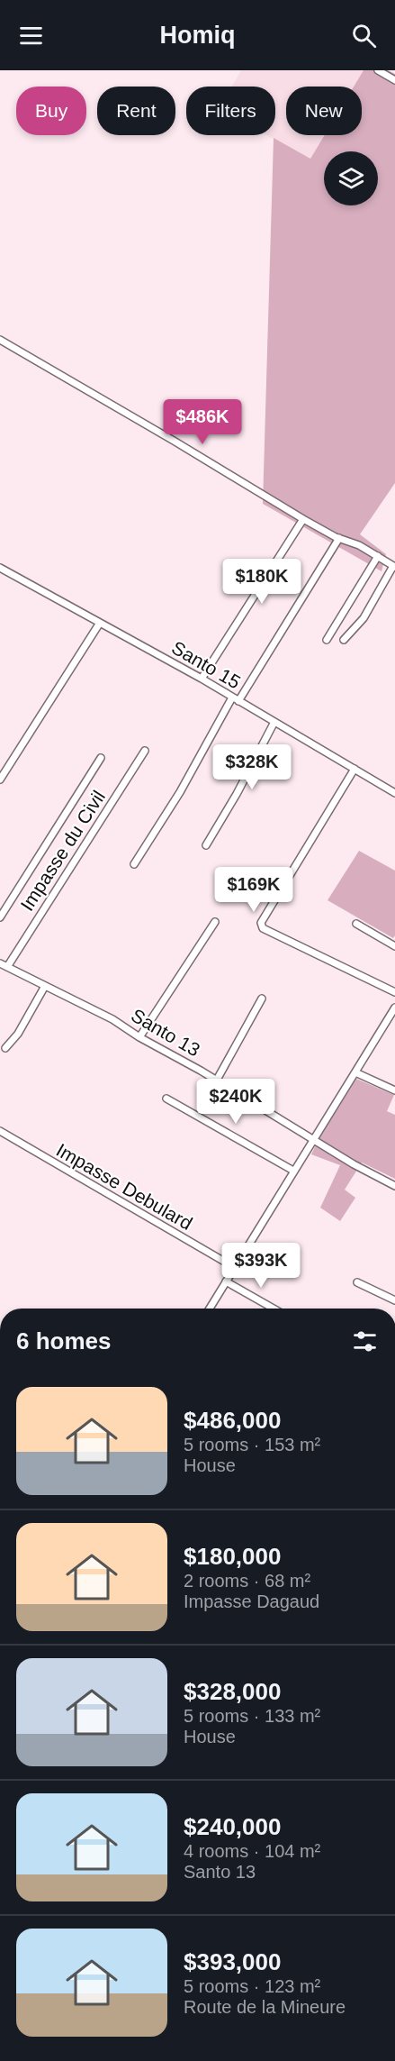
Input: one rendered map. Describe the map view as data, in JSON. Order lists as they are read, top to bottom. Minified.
{"streets":{"street":["Santo 15","Impasse du Civil","Santo 13","Impasse Debulard"]},"crossings":[["Impasse du Civil","Santo 13"]],"page":{"header":"Homiq","chip":["Buy","Rent","Filters","New"],"price":["$486K","$180K","$328K","$169K","$240K","$393K"],"heading":"6 homes","list":[{"name":"$486,000","note":"5 rooms · 153 m² · House"},{"name":"$180,000","note":"2 rooms · 68 m² · Impasse Dagaud"},{"name":"$328,000","note":"5 rooms · 133 m² · House"},{"name":"$240,000","note":"4 rooms · 104 m² · Santo 13"},{"name":"$393,000","note":"5 rooms · 123 m² · Route de la Mineure"}]}}
